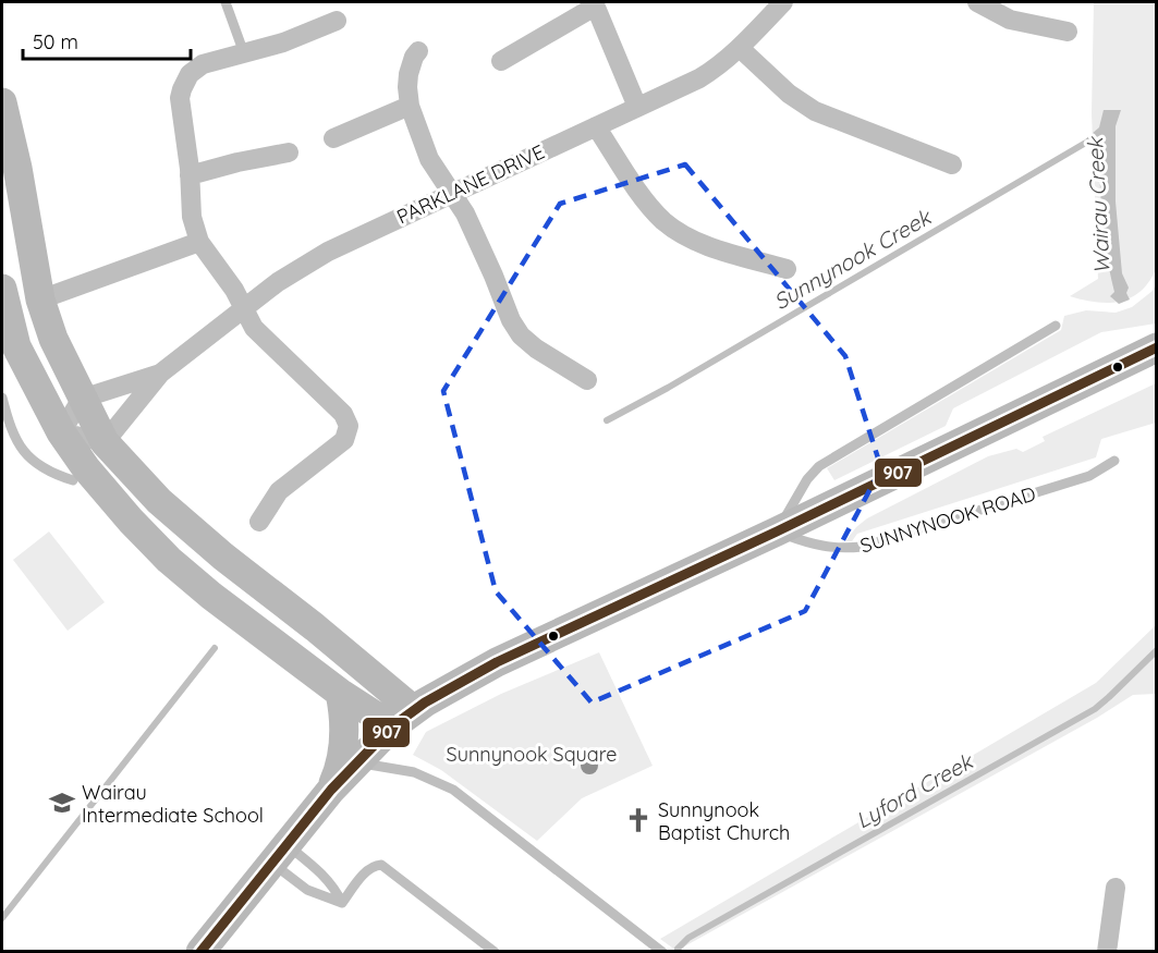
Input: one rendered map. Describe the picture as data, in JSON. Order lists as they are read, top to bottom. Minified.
{"streets":{"street":["PARKLANE DRIVE"],"lane":["SUNNYNOOK ROAD"]},"water":["Wairau Creek","Sunnynook Creek","Lyford Creek"],"parks":["Sunnynook Square"],"places":{"school or university":["Wairau Intermediate School"],"church":["Sunnynook Baptist Church"]},"lines":["transit line 907"],"scale_bar":"50 m"}
